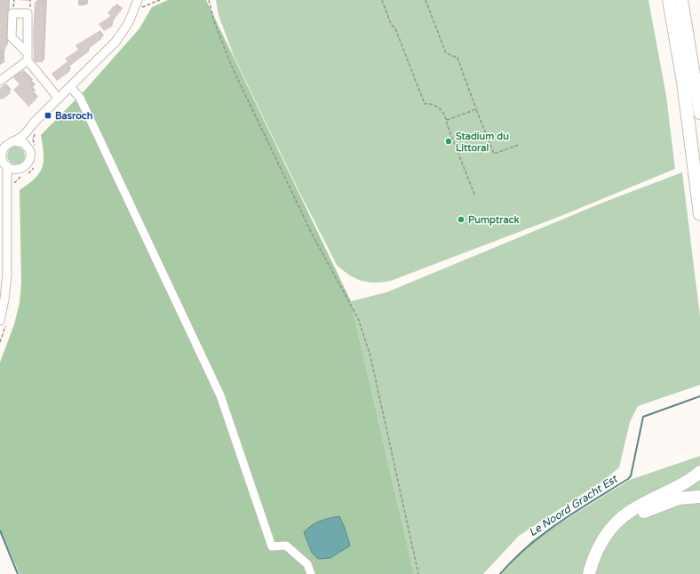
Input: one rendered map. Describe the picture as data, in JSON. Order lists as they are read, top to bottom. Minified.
{"water":["Le Noord Gracht Est"],"places":{"transit":["Basroch"],"other":["Stadium du Littoral","Pumptrack"]}}
